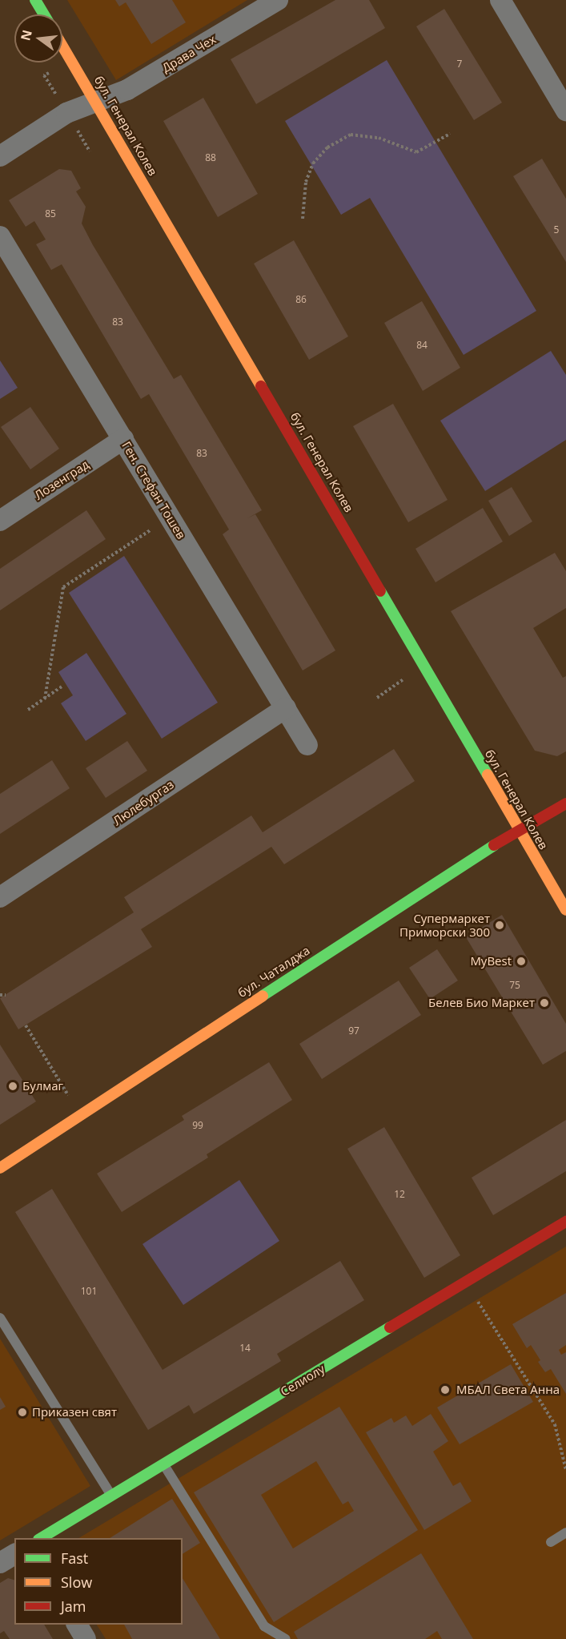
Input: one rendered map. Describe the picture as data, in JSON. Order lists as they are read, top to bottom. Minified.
{"streets":{"street":["Драва Чех","бул. Генерал Колев","Лозенград","Ген. Стефан Тошев","Люлебургаз","бул. Чаталджа","Селиолу"]},"crossings":[["Драва Чех","бул. Генерал Колев"],["бул. Генерал Колев","бул. Чаталджа"],["Лозенград","Ген. Стефан Тошев"],["Ген. Стефан Тошев","Люлебургаз"]],"places":["Супермаркет Приморски 300","MyBest","Белев Био Маркет","Булмаг","МБАЛ Света Анна","Приказен свят"],"house_numbers":["7","88","85","5","86","83","84","83","75","97","99","12","101","14"],"legend":["Fast","Slow","Jam"],"north":"left"}
